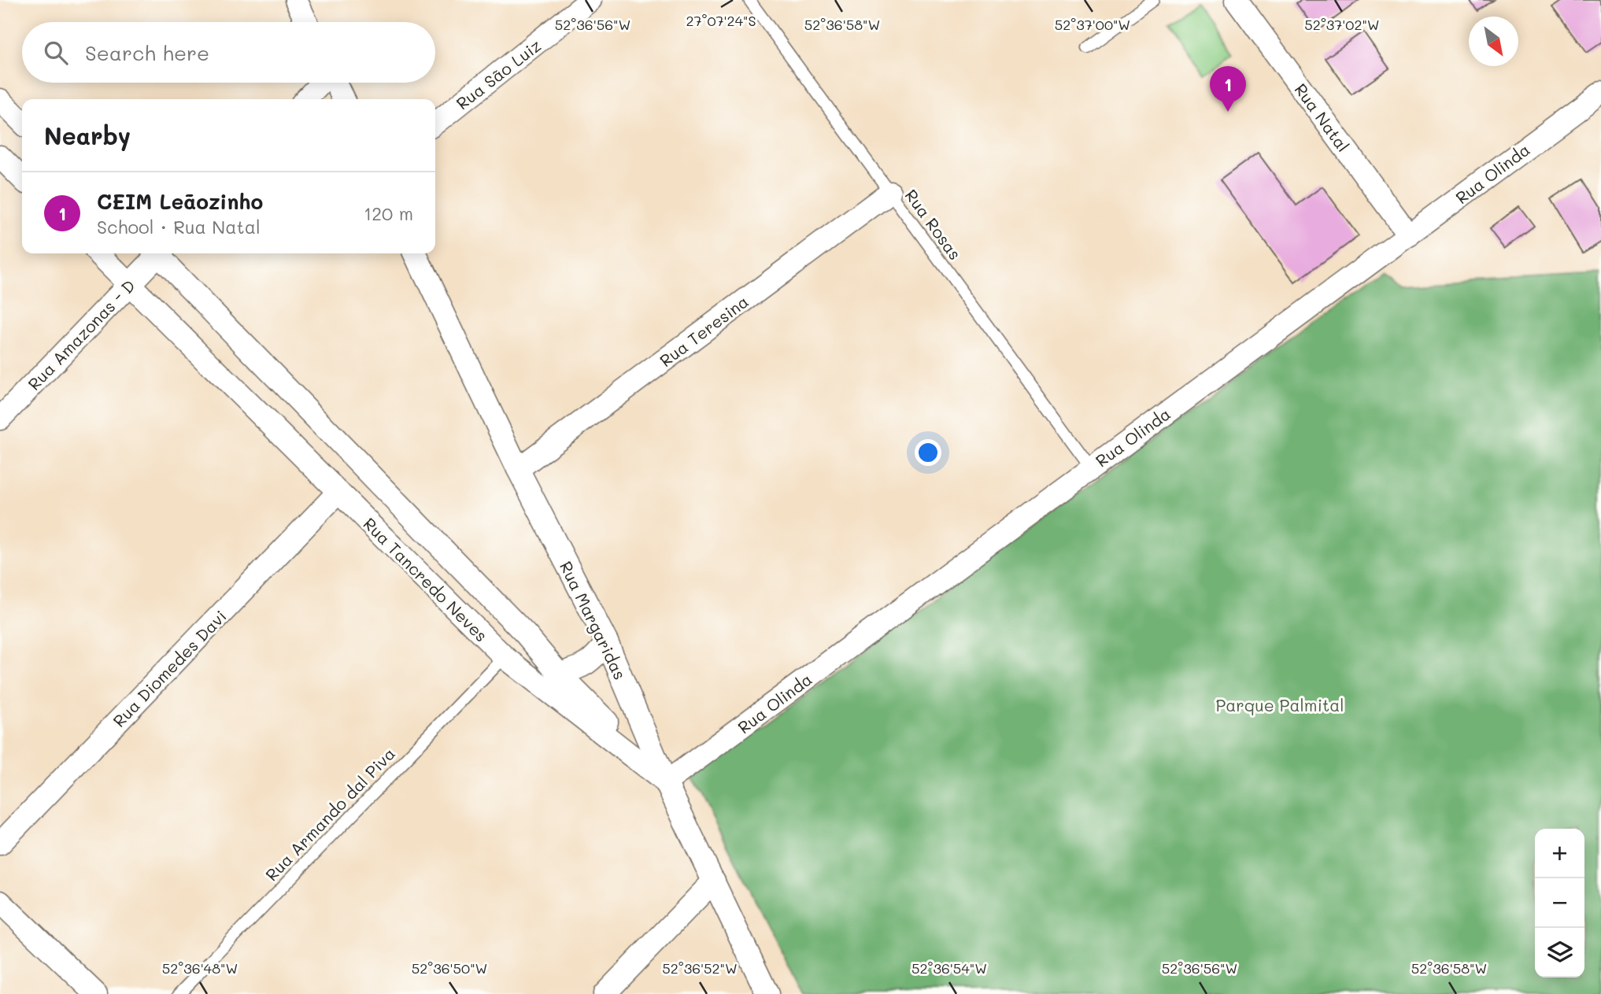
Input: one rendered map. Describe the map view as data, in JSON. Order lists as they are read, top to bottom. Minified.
{"streets":{"street":["Rua São Luiz","Rua Natal","Rua Olinda","Rua Teresina","Rua Amazonas - D","Rua Tancredo Neves","Rua Margaridas","Rua Diomedes Davi"],"lane":["Rua Rosas","Rua Armando dal Piva"]},"crossings":[["Rua Natal","Rua Olinda"],["Rua Olinda","Rua Rosas"],["Rua Olinda","Rua Tancredo Neves"],["Rua Olinda","Rua Margaridas"],["Rua Rosas","Rua Teresina"],["Rua Teresina","Rua Margaridas"],["Rua Amazonas - D","Rua Tancredo Neves"],["Rua Tancredo Neves","Rua Margaridas"],["Rua Tancredo Neves","Rua Diomedes Davi"],["Rua Tancredo Neves","Rua Armando dal Piva"]],"parks":["Parque Palmital"],"north":"bottom right","page":{"search":"Search here","pins":"1","heading":"Nearby","list":[{"mark":"1","name":"CEIM Leãozinho","note":"School · Rua Natal","value":"120 m"}],"map_buttons":["+","−"]},"coordinates":["27°07'24\"S","52°36'56\"W","52°36'58\"W","52°37'00\"W","52°37'02\"W","52°36'48\"W","52°36'50\"W","52°36'52\"W","52°36'54\"W"]}
